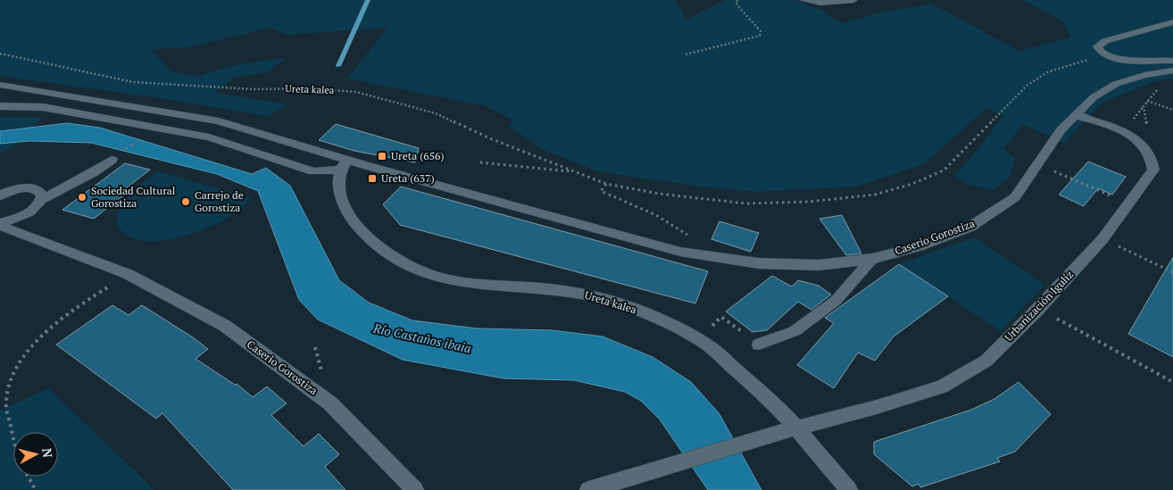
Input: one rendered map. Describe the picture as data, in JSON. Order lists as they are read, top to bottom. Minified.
{"streets":{"street":["Ureta kalea","Caserio Gorostiza","Urbanización Iguliz"]},"crossings":[["Ureta kalea","Urbanización Iguliz"],["Caserio Gorostiza","Urbanización Iguliz"]],"water":["Río Castaños ibaia"],"places":{"transit":["Ureta (656)","Ureta (637)"],"other":["Sociedad Cultural Gorostiza","Carrejo de Gorostiza"]},"north":"right"}
